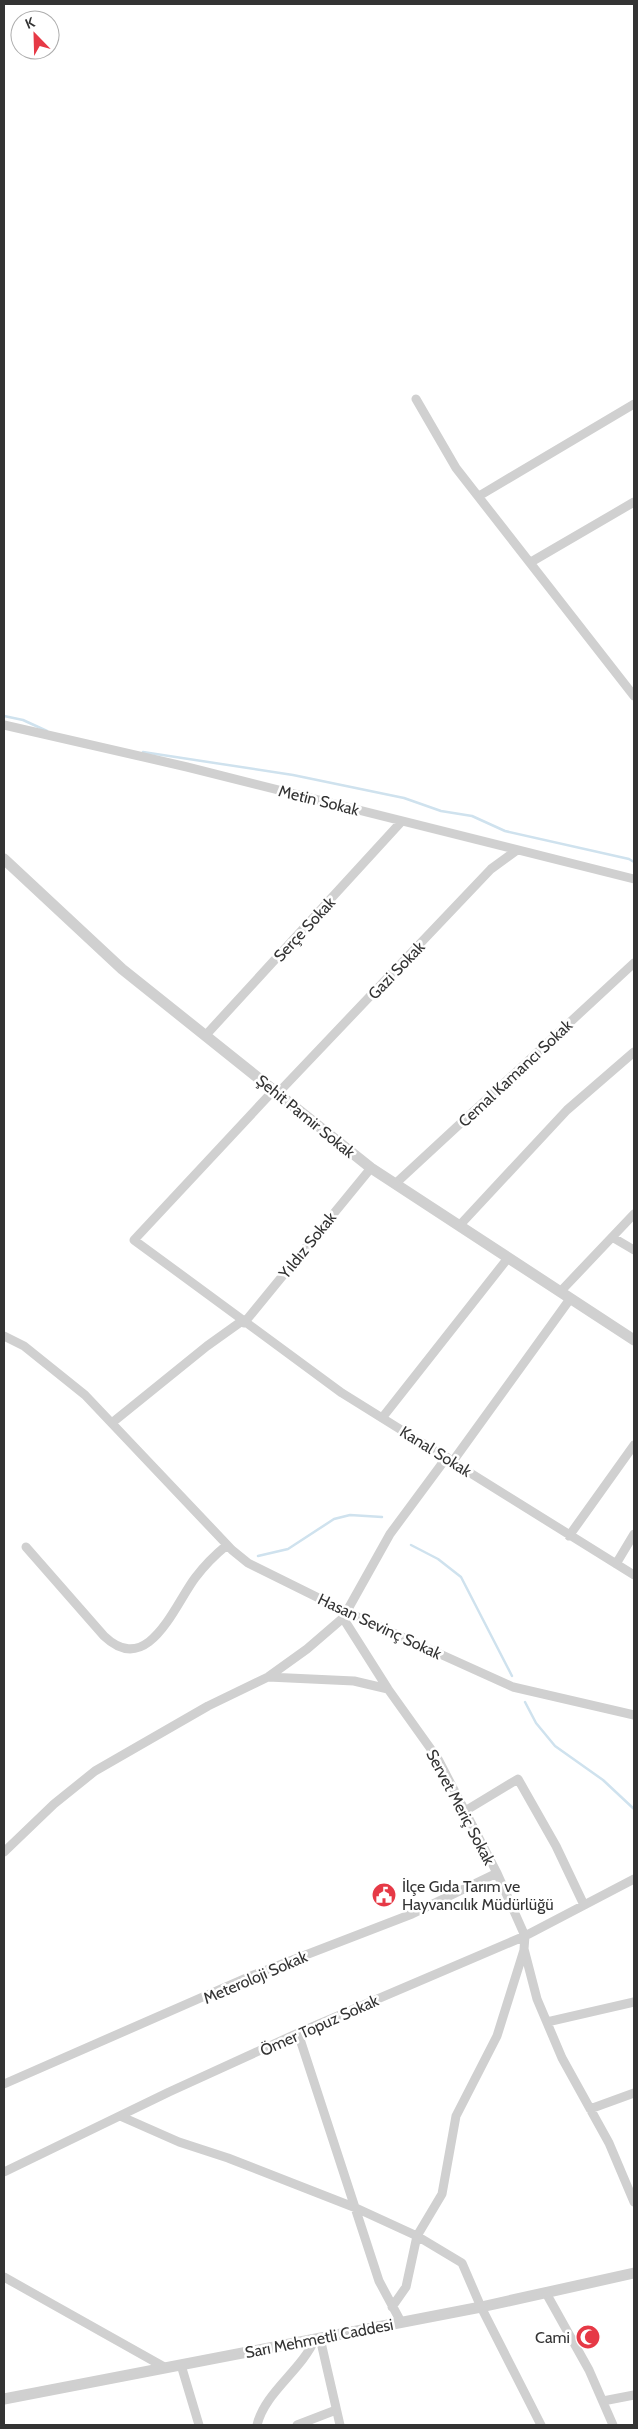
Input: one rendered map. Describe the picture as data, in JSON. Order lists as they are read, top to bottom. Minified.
{"streets":{"street":["Metin Sokak","Serçe Sokak","Gazi Sokak","Cemal Kamancı Sokak","Şehit Pamir Sokak","Yıldız Sokak","Kanal Sokak","Hasan Sevinç Sokak","Servet Meriç Sokak","Meteroloji Sokak","Ömer Topuz Sokak","Sarı Mehmetli Caddesi"]},"crossings":[["Metin Sokak","Serçe Sokak"],["Metin Sokak","Gazi Sokak"],["Serçe Sokak","Şehit Pamir Sokak"],["Gazi Sokak","Şehit Pamir Sokak"],["Gazi Sokak","Kanal Sokak"],["Cemal Kamancı Sokak","Şehit Pamir Sokak"],["Şehit Pamir Sokak","Yıldız Sokak"],["Yıldız Sokak","Kanal Sokak"],["Yıldız Sokak","Hasan Sevinç Sokak"],["Hasan Sevinç Sokak","Servet Meriç Sokak"],["Servet Meriç Sokak","Meteroloji Sokak"],["Servet Meriç Sokak","Ömer Topuz Sokak"]],"places":{"public building":["İlçe Gıda Tarım ve Hayvancılık Müdürlüğü"],"mosque":["Cami"]},"north":"top left"}
